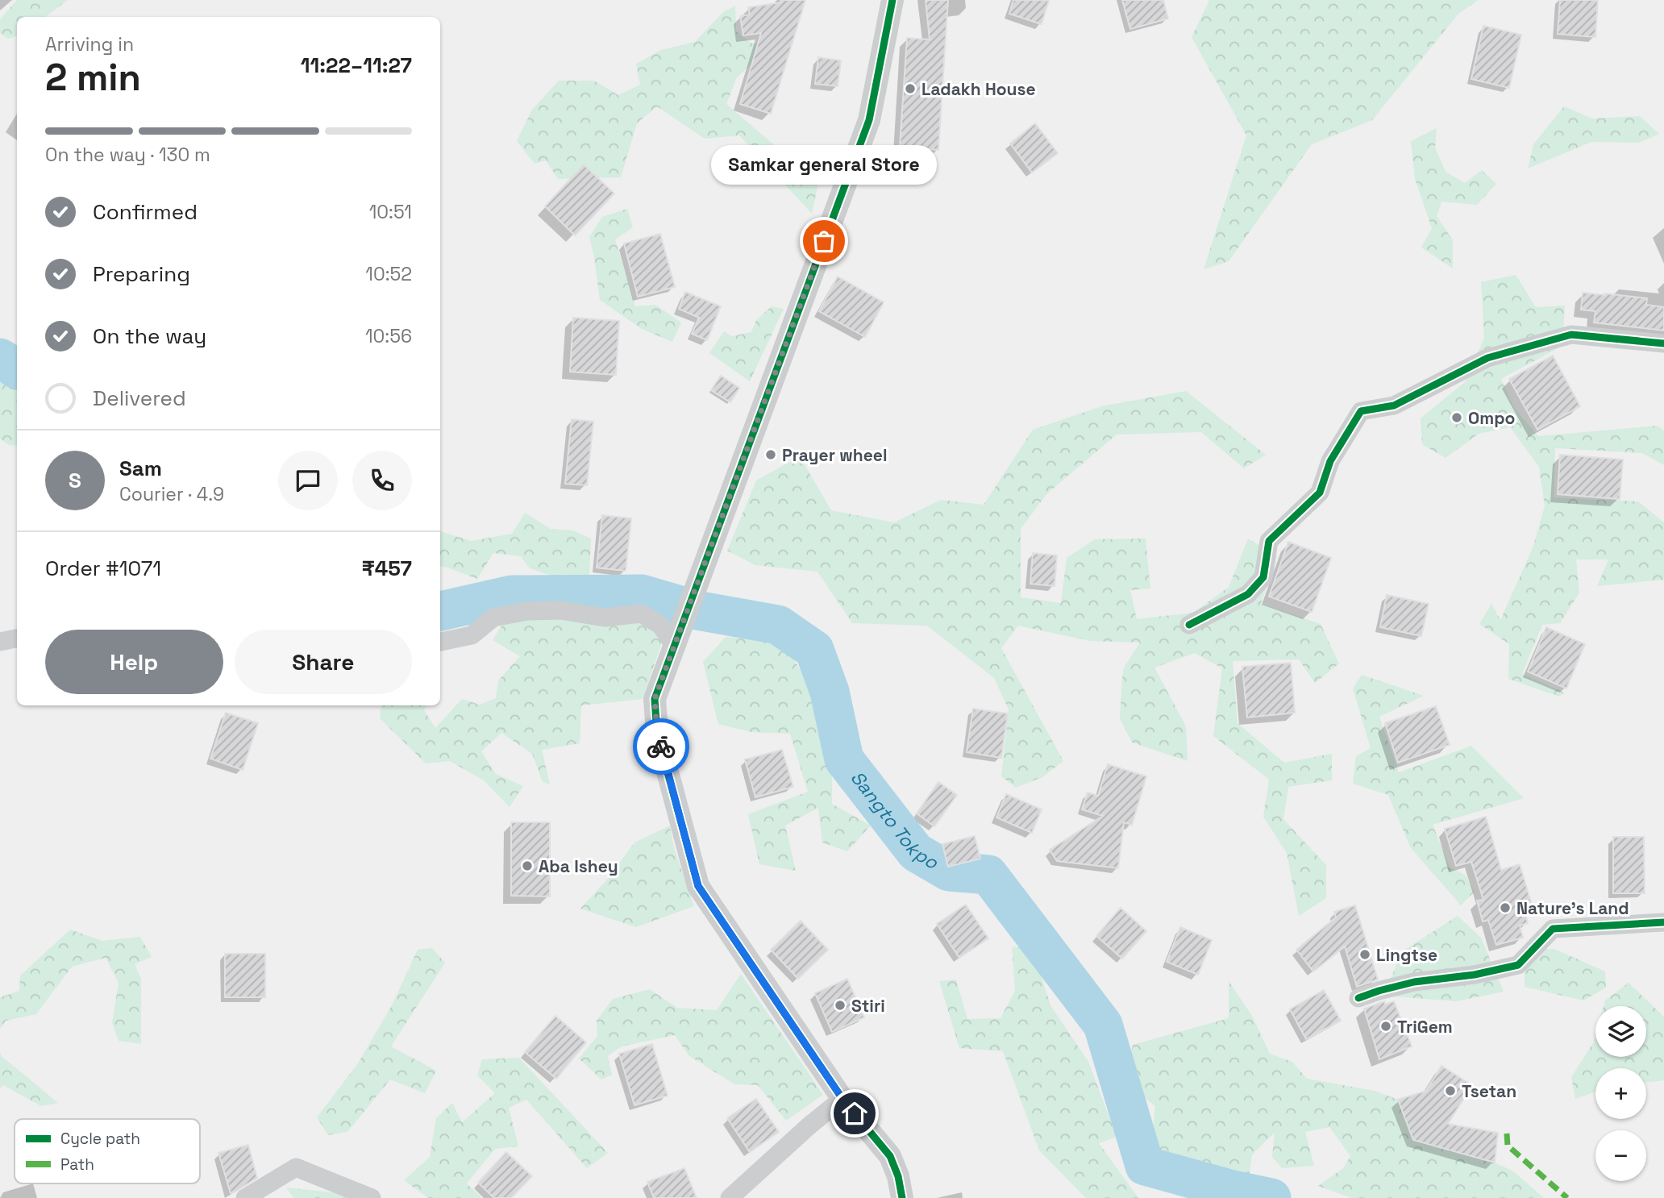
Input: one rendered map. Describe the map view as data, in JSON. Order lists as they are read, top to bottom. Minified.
{"water":["Sangto Tokpo"],"places":["Ladakh House","Samkar general Store","Ompo","Prayer wheel","Aba Ishey","Nature's Land","Lingtse","Stiri","TriGem","Tsetan"],"legend":["Cycle path","Path"],"page":{"heading":["2 min","Arriving in","11:22–11:27"],"panel":["Sam","Courier · 4.9","Order #1071","₹457"],"bar":"On the way · 130 m","bubble":"Samkar general Store","list":[["Confirmed","10:51"],["Preparing","10:52"],["On the way","10:56"],"Delivered"],"round":"S","buttons":["Help","Share"],"map_buttons":["+","−"]}}
